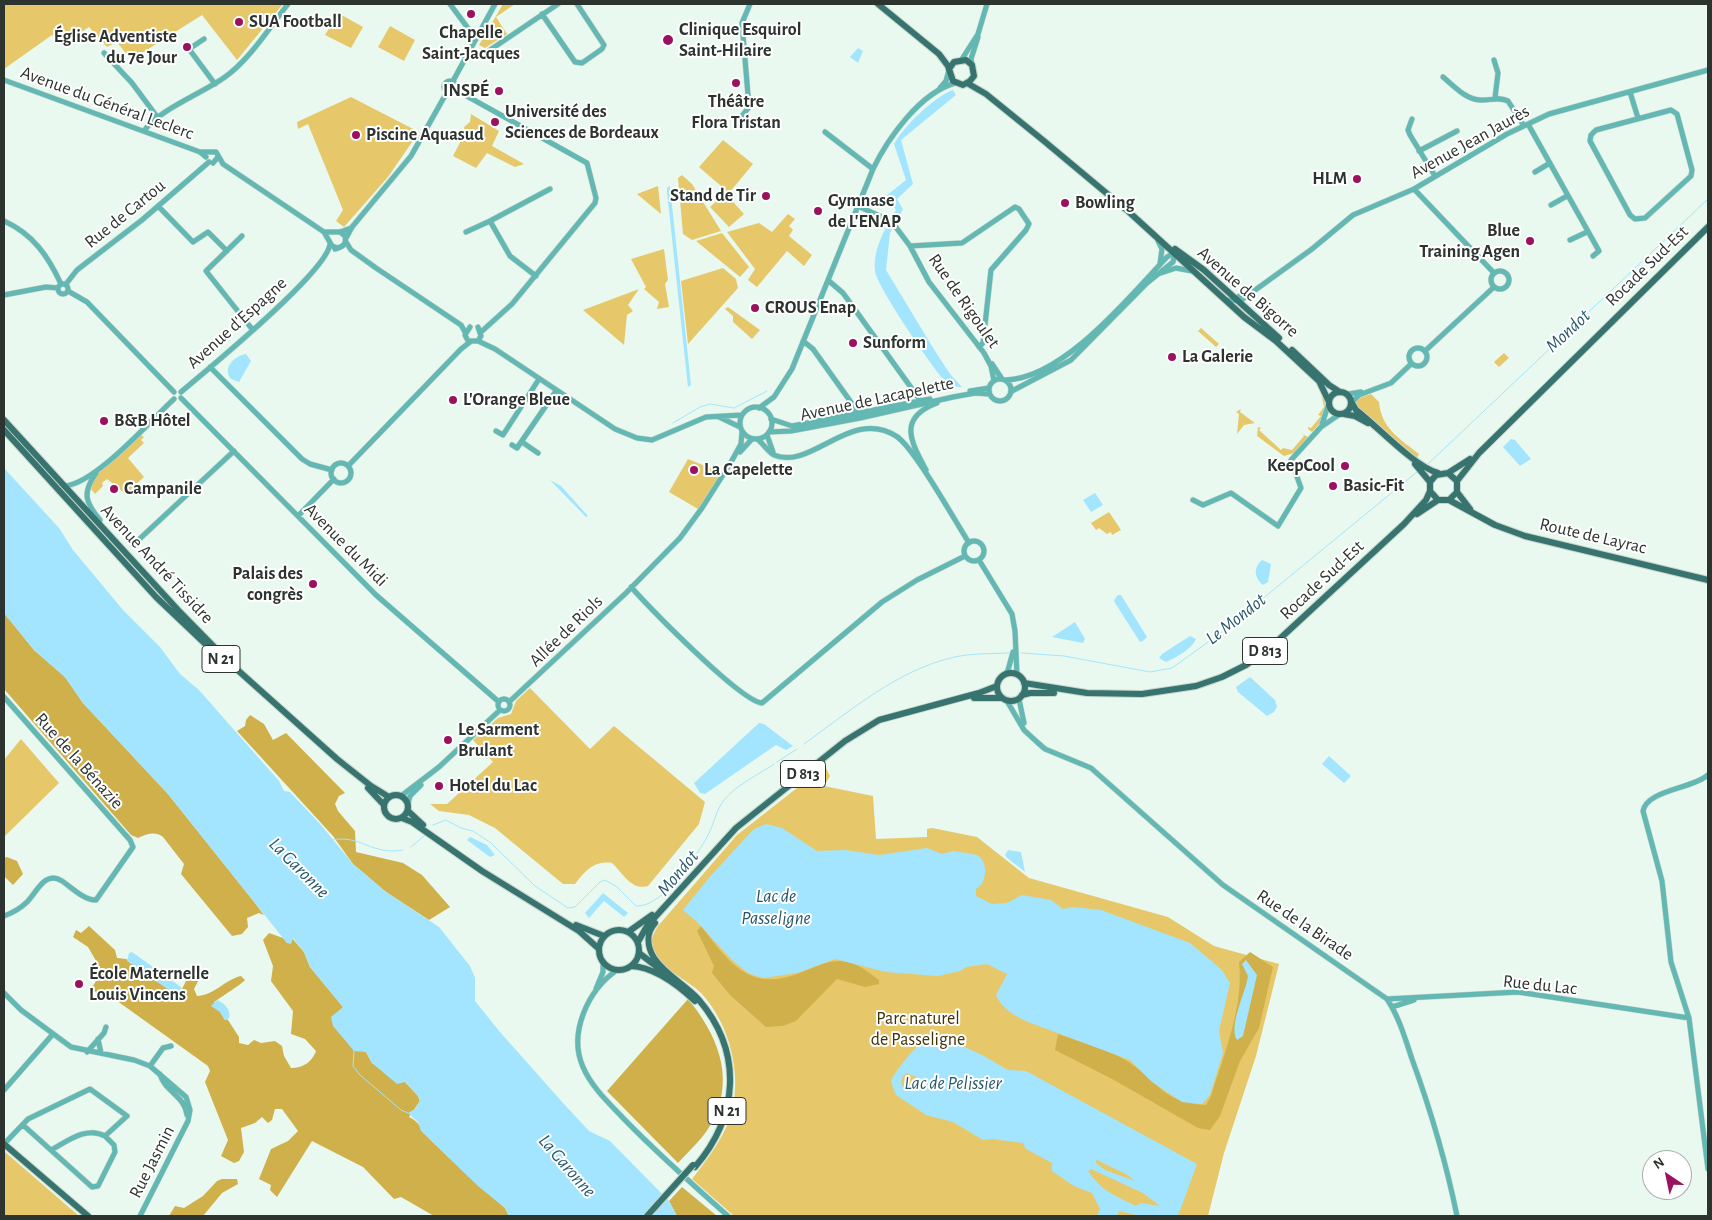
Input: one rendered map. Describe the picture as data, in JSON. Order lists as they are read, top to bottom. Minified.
{"streets":{"main road":["Rocade Sud-Est","Avenue de Bigorre","Route de Layrac","Avenue André Tissidre","D 813","N 21"],"street":["Avenue du Général Leclerc","Avenue Jean Jaurès","Rue de Cartou","Rue de Rigoulet","Avenue d'Espagne","Avenue de Lacapelette","Avenue du Midi","Allée de Riols","Rue de la Bénazie","Rue de la Birade","Rue du Lac","Rue Jasmin"]},"crossings":[["Avenue du Général Leclerc","Rue de Cartou"],["Avenue Jean Jaurès","Avenue de Bigorre"],["Rocade Sud-Est","Route de Layrac"],["Rocade Sud-Est","D 813"],["Rocade Sud-Est","Rue de la Birade"],["Avenue de Bigorre","Avenue de Lacapelette"],["Rue de Rigoulet","Avenue de Lacapelette"],["Avenue d'Espagne","Avenue du Midi"],["Avenue de Lacapelette","Allée de Riols"],["Avenue du Midi","Allée de Riols"],["D 813","N 21"],["D 813","Rue de la Birade"],["Rue de la Birade","Rue du Lac"]],"water":["Mondot","Le Mondot","La Garonne","Lac de Passeligne","Lac de Pelissier"],"parks":["Parc naturel de Passeligne"],"places":["Chapelle Saint-Jacques","SUA Football","Clinique Esquirol Saint-Hilaire","Église Adventiste du 7e Jour","Théâtre Flora Tristan","INSPÉ","Université des Sciences de Bordeaux","Piscine Aquasud","HLM","Stand de Tir","Bowling","Gymnase de L'ENAP","Blue Training Agen","CROUS Enap","Sunform","La Galerie","L'Orange Bleue","B&B Hôtel","KeepCool","La Capelette","Basic-Fit","Campanile","Palais des congrès","Le Sarment Brulant","Hotel du Lac","École Maternelle Louis Vincens"],"north":"top left"}
